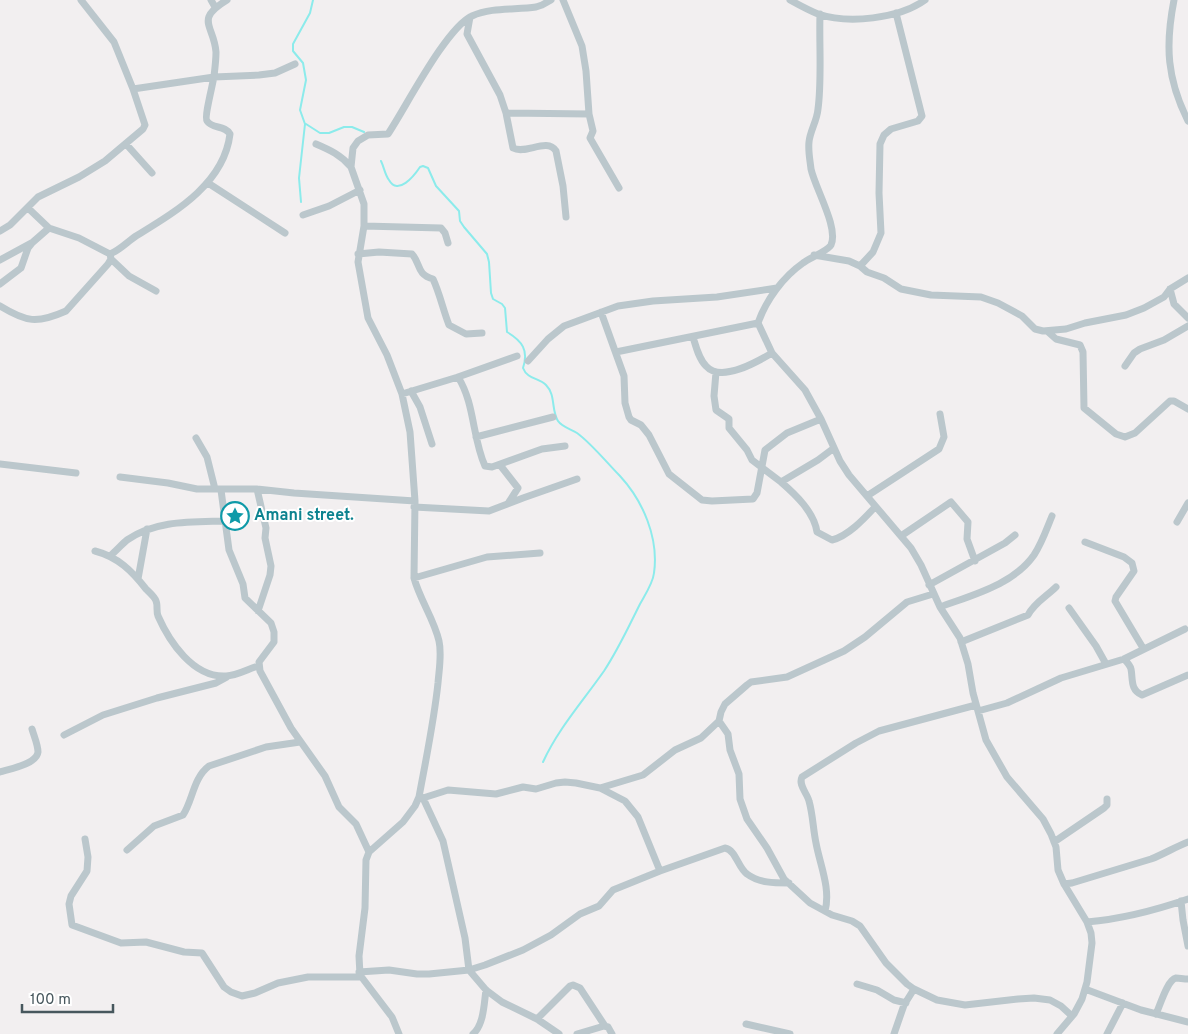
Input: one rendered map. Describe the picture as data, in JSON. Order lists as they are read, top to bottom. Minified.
{"places":{"place":["Amani street."]},"scale_bar":"100 m"}
